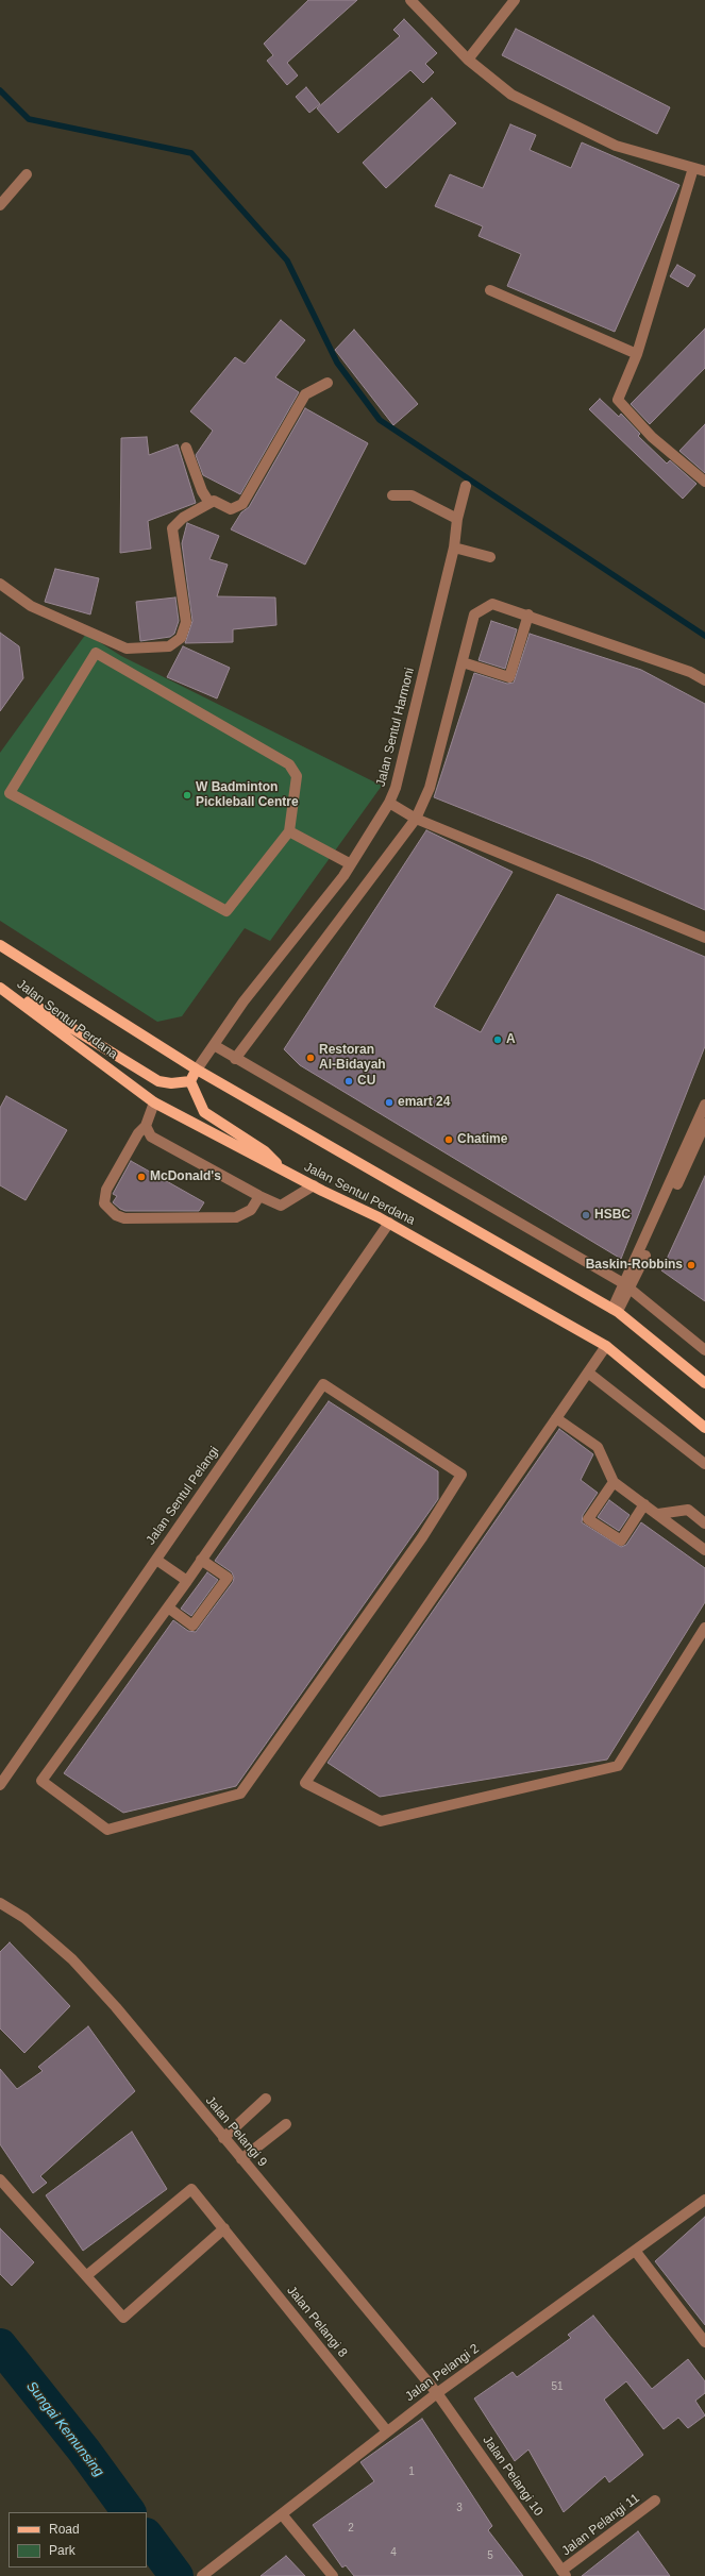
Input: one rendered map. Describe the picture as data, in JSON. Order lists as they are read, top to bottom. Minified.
{"streets":{"main road":["Jalan Sentul Perdana"],"street":["Jalan Sentul Harmoni","Jalan Sentul Pelangi","Jalan Pelangi 9","Jalan Pelangi 8","Jalan Pelangi 2","Jalan Pelangi 10","Jalan Pelangi 11"]},"crossings":[["Jalan Sentul Harmoni","Jalan Sentul Perdana"],["Jalan Sentul Perdana","Jalan Sentul Pelangi"],["Jalan Pelangi 9","Jalan Pelangi 2"],["Jalan Pelangi 9","Jalan Pelangi 10"],["Jalan Pelangi 8","Jalan Pelangi 2"],["Jalan Pelangi 2","Jalan Pelangi 10"],["Jalan Pelangi 10","Jalan Pelangi 11"]],"water":["Sungai Kemunsing"],"places":["W Badminton Pickleball Centre","A","Restoran Al-Bidayah","CU","emart 24","Chatime","McDonald's","HSBC","Baskin-Robbins"],"house_numbers":["51","1","3","2","4","5"],"legend":["Road","Park"]}
